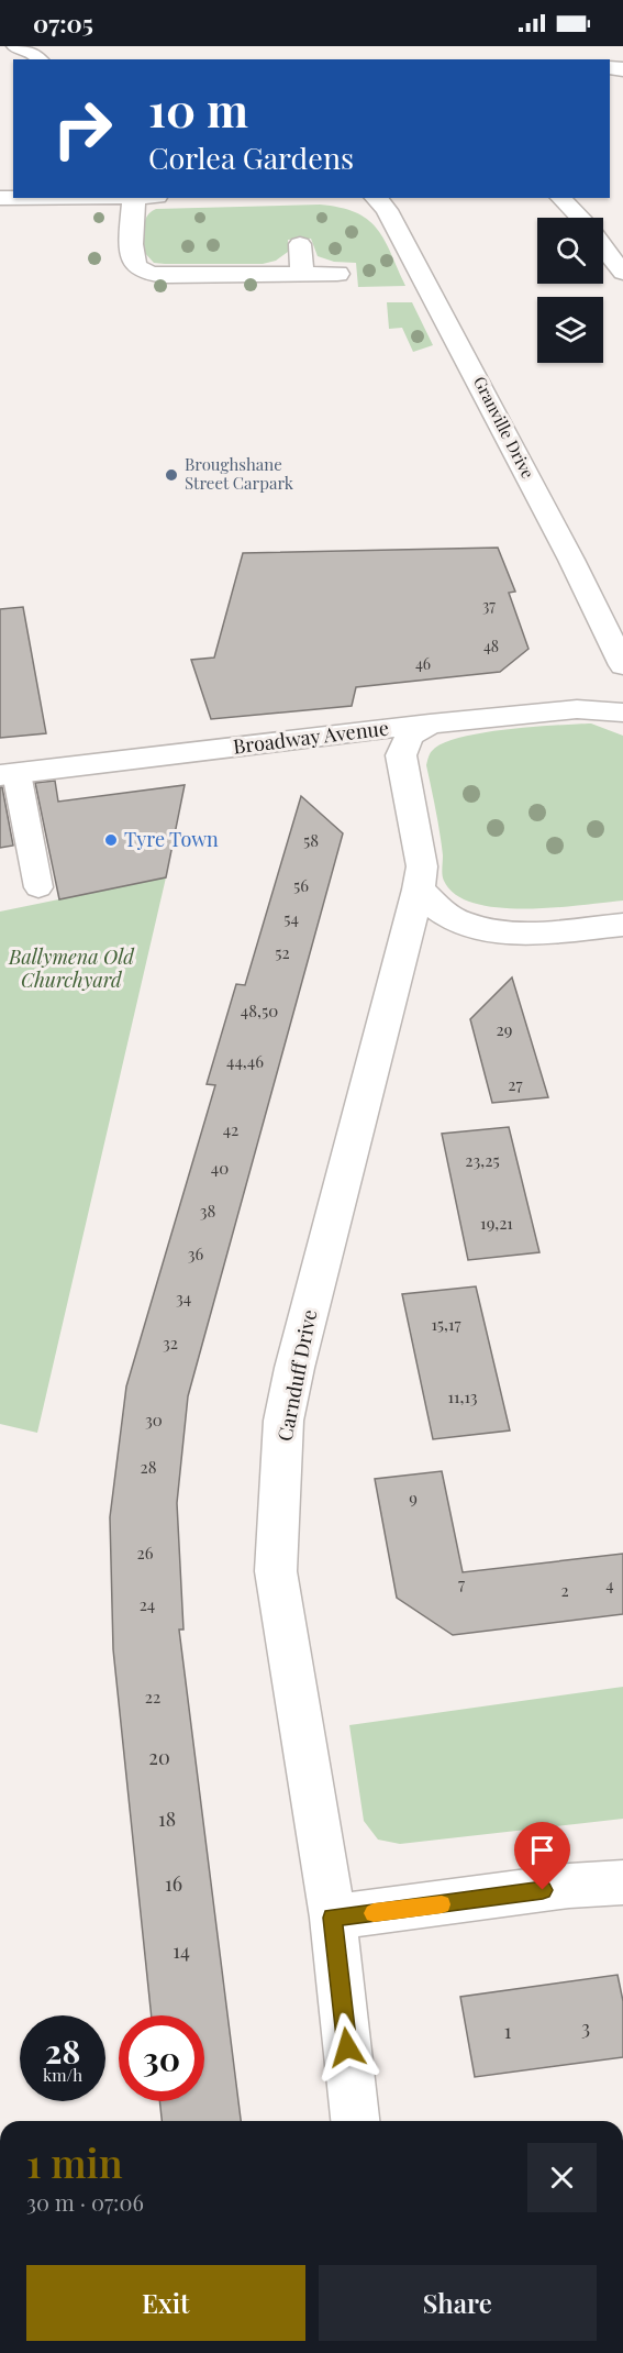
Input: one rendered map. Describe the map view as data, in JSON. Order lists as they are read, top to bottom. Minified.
{"streets":{"street":["Granville Drive","Broadway Avenue","Carnduff Drive"]},"crossings":[["Broadway Avenue","Carnduff Drive"]],"parks":["Ballymena Old Churchyard"],"places":["Broughshane Street Carpark","Tyre Town"],"house_numbers":["37","48","46","58","56","54","52","48,50","29","44,46","27","42","23,25","40","38","19,21","36","34","15,17","32","11,13","30","28","9","26","7","4","2","24","22","20","18","16","14","3","1"],"page":{"status":"07:05","turn":["10 m","Corlea Gardens"],"speed":"28 km/h","limit":"30","heading":["1 min","30 m · 07:06"],"buttons":["Exit","Share"]}}
